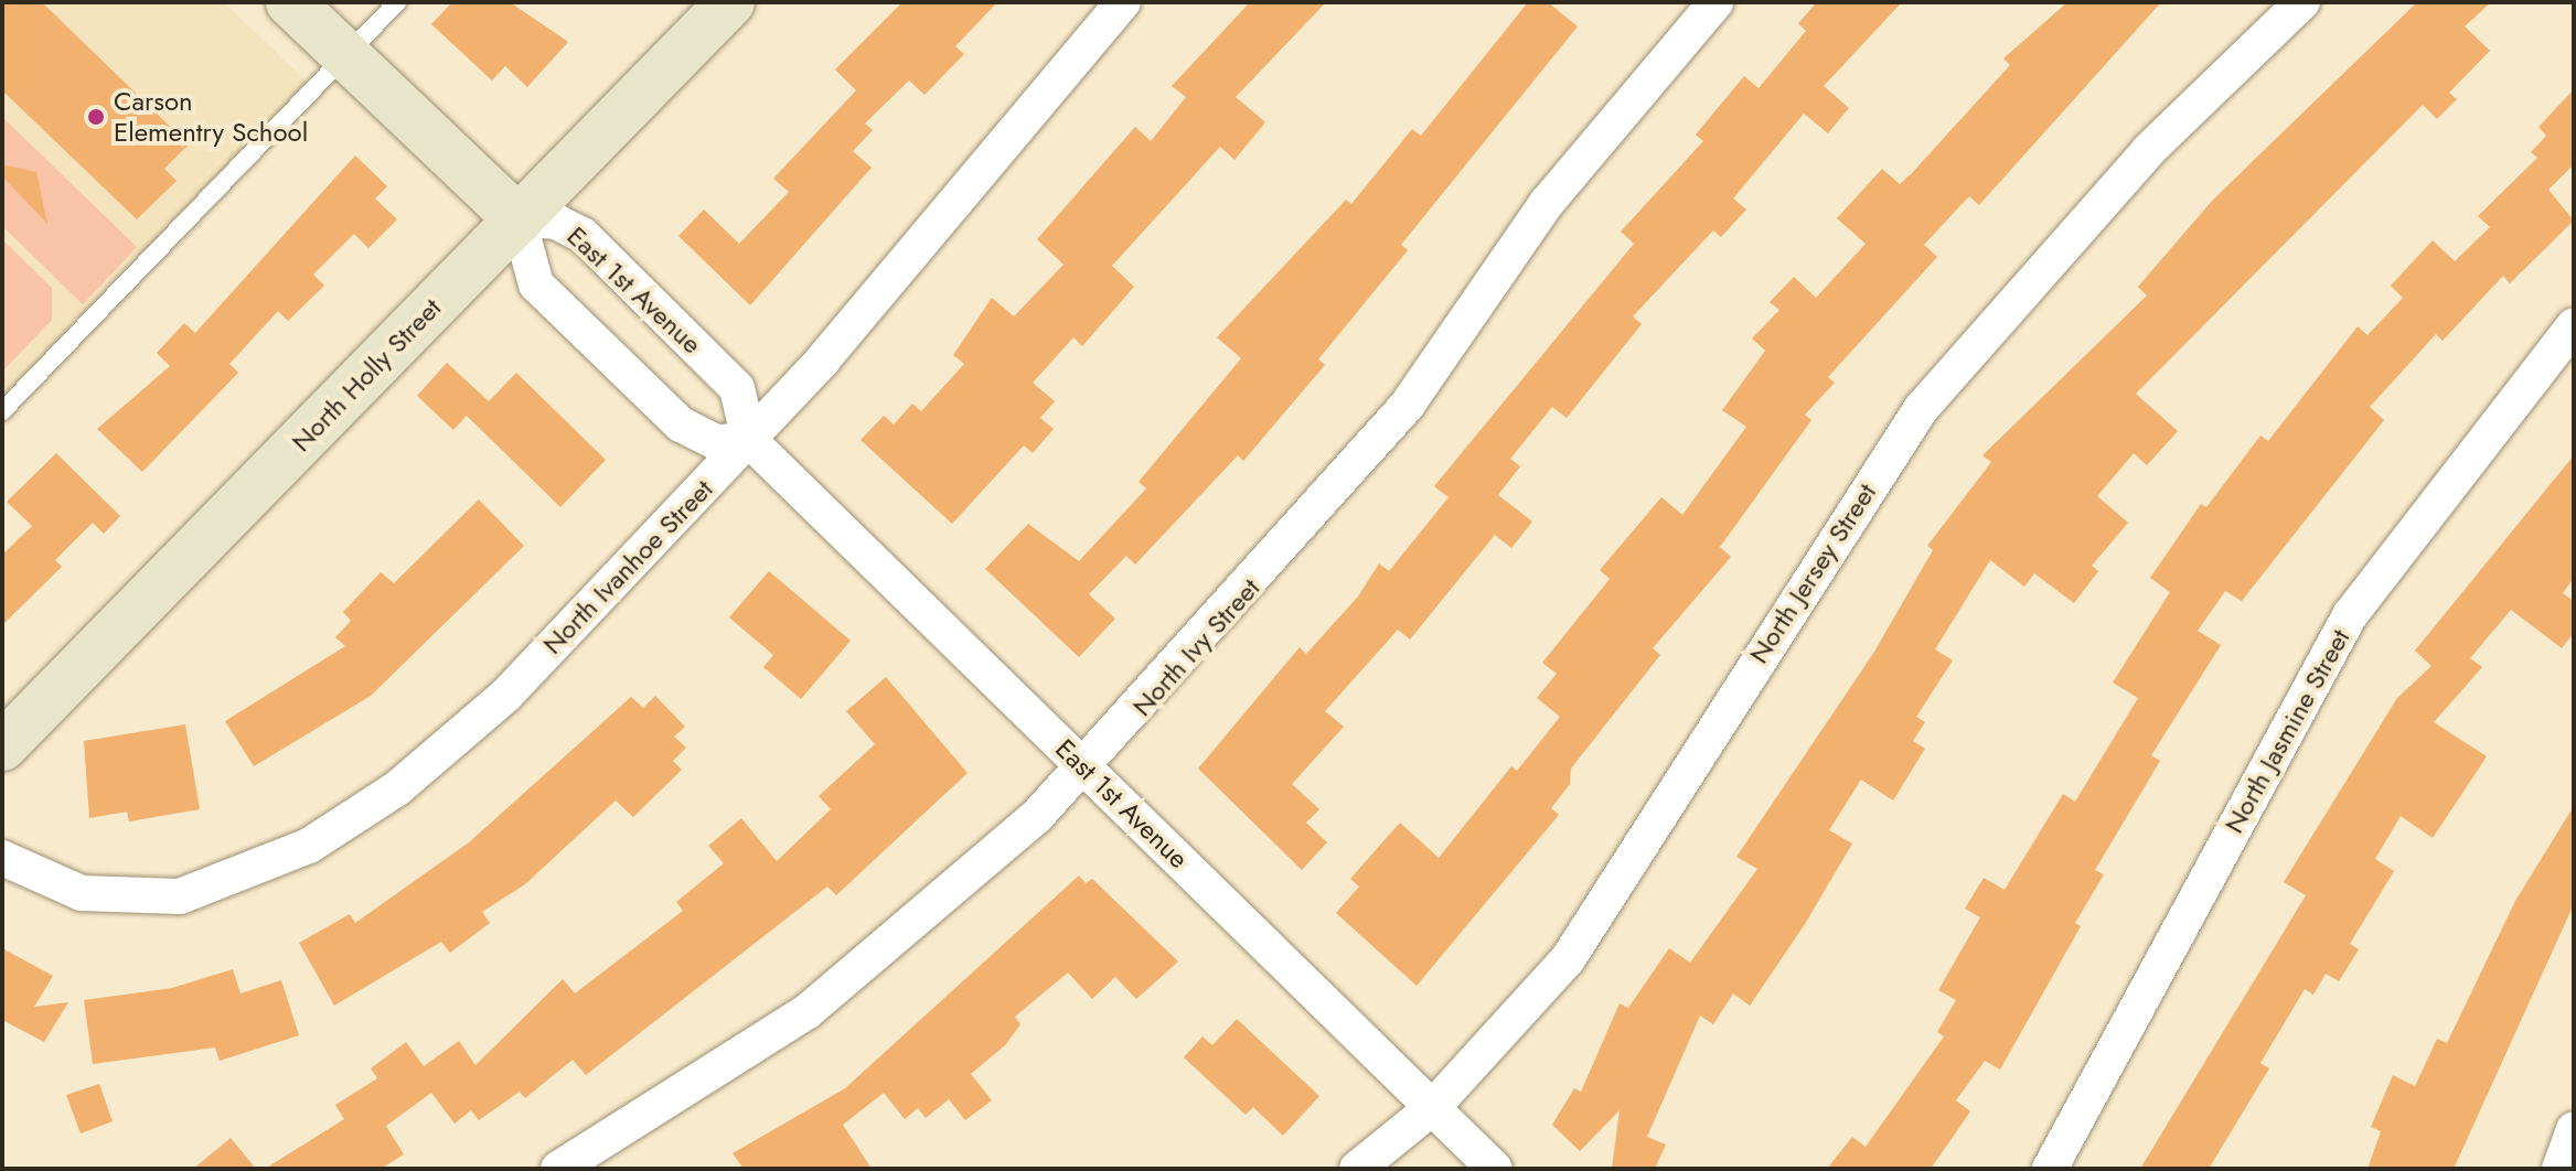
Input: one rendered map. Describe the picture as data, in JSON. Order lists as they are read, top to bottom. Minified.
{"streets":{"street":["East 1st Avenue","North Holly Street","North Ivanhoe Street","North Jersey Street","North Ivy Street","North Jasmine Street"]},"crossings":[["East 1st Avenue","North Holly Street"],["East 1st Avenue","North Ivanhoe Street"],["East 1st Avenue","North Jersey Street"],["East 1st Avenue","North Ivy Street"]],"places":["Carson Elementry School"]}
